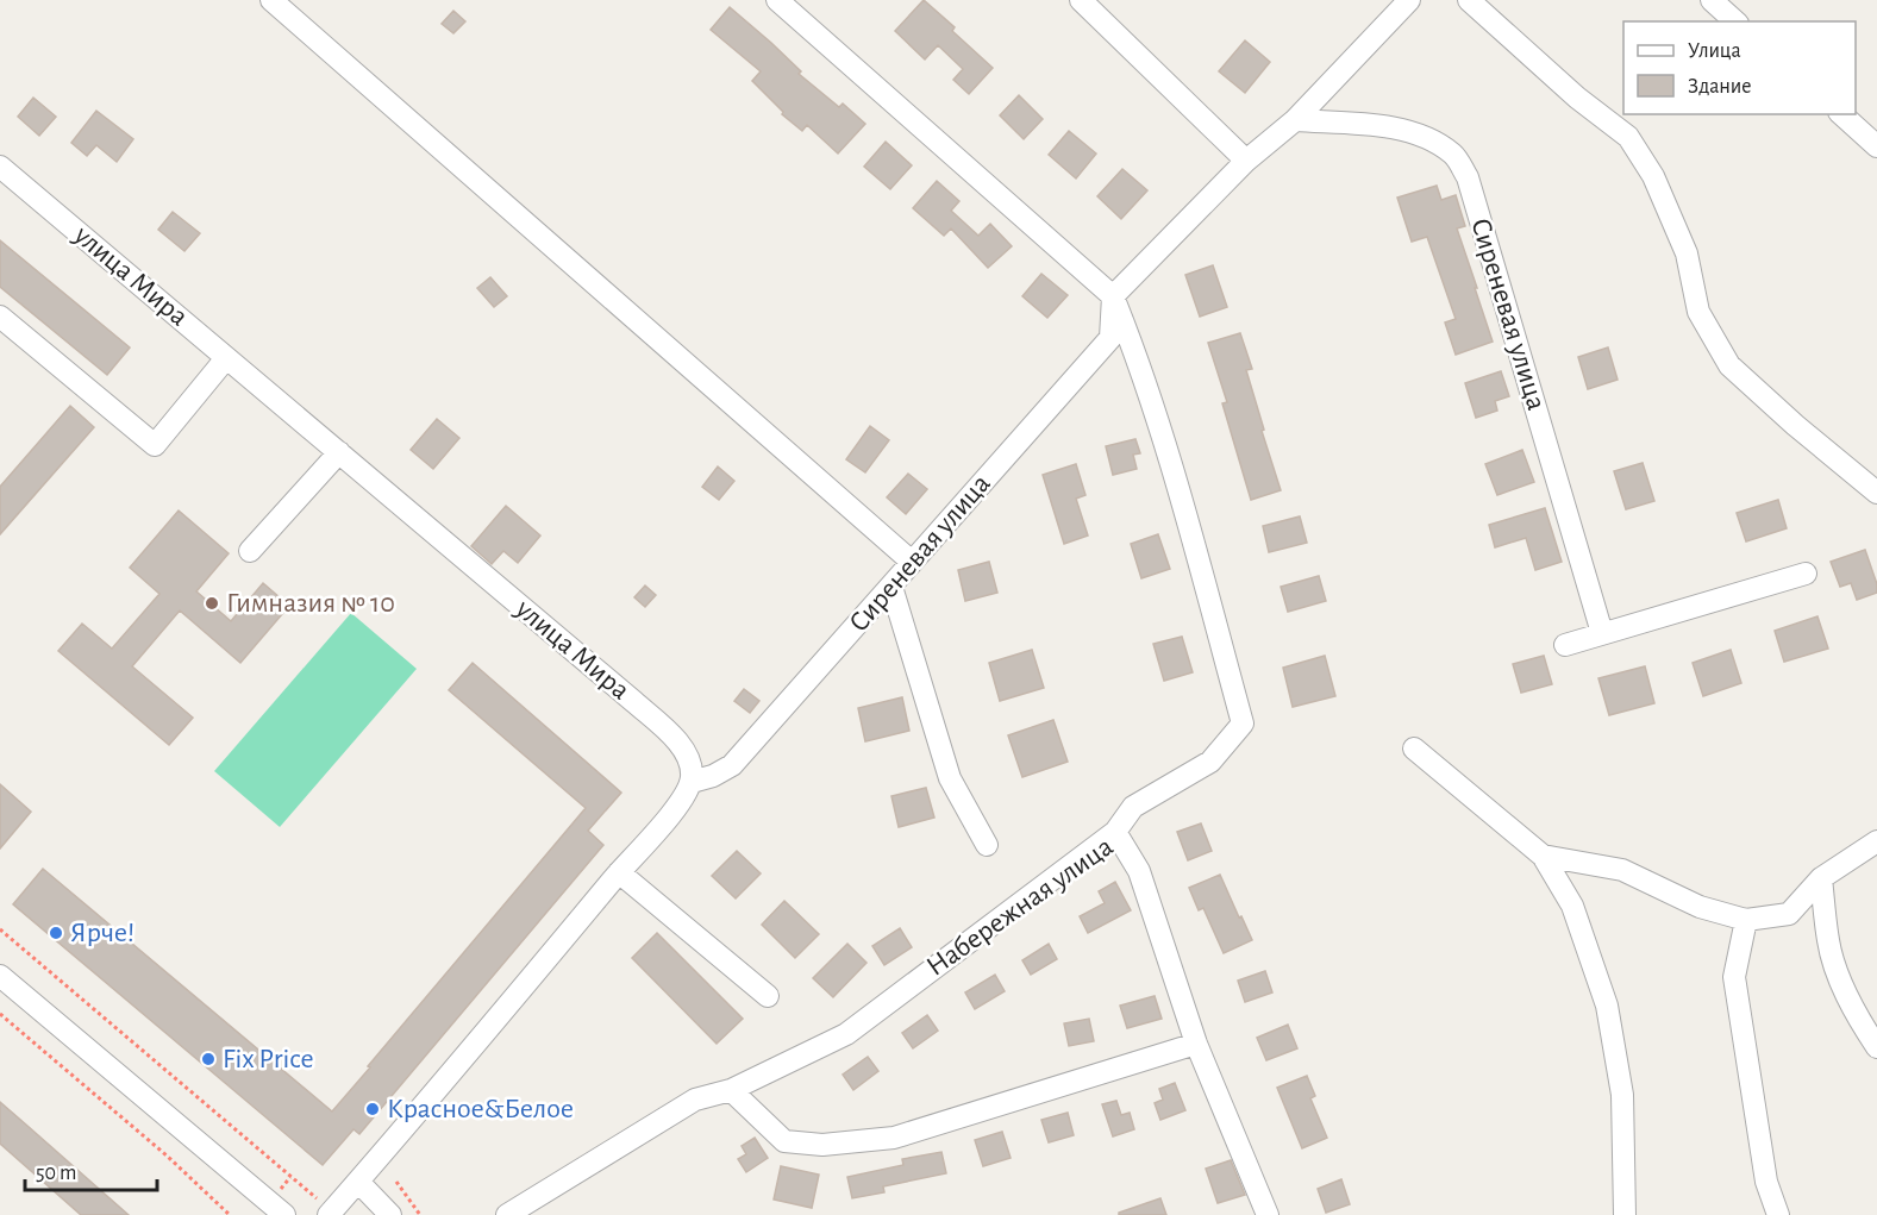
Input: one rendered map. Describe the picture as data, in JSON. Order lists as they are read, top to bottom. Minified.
{"streets":{"street":["улица Мира","Сиреневая улица","Набережная улица"]},"crossings":[["улица Мира","Сиреневая улица"]],"places":["Гимназия № 10","Ярче!","Fix Price","Красное&Белое"],"legend":["Улица","Здание"],"scale_bar":"50 m"}
